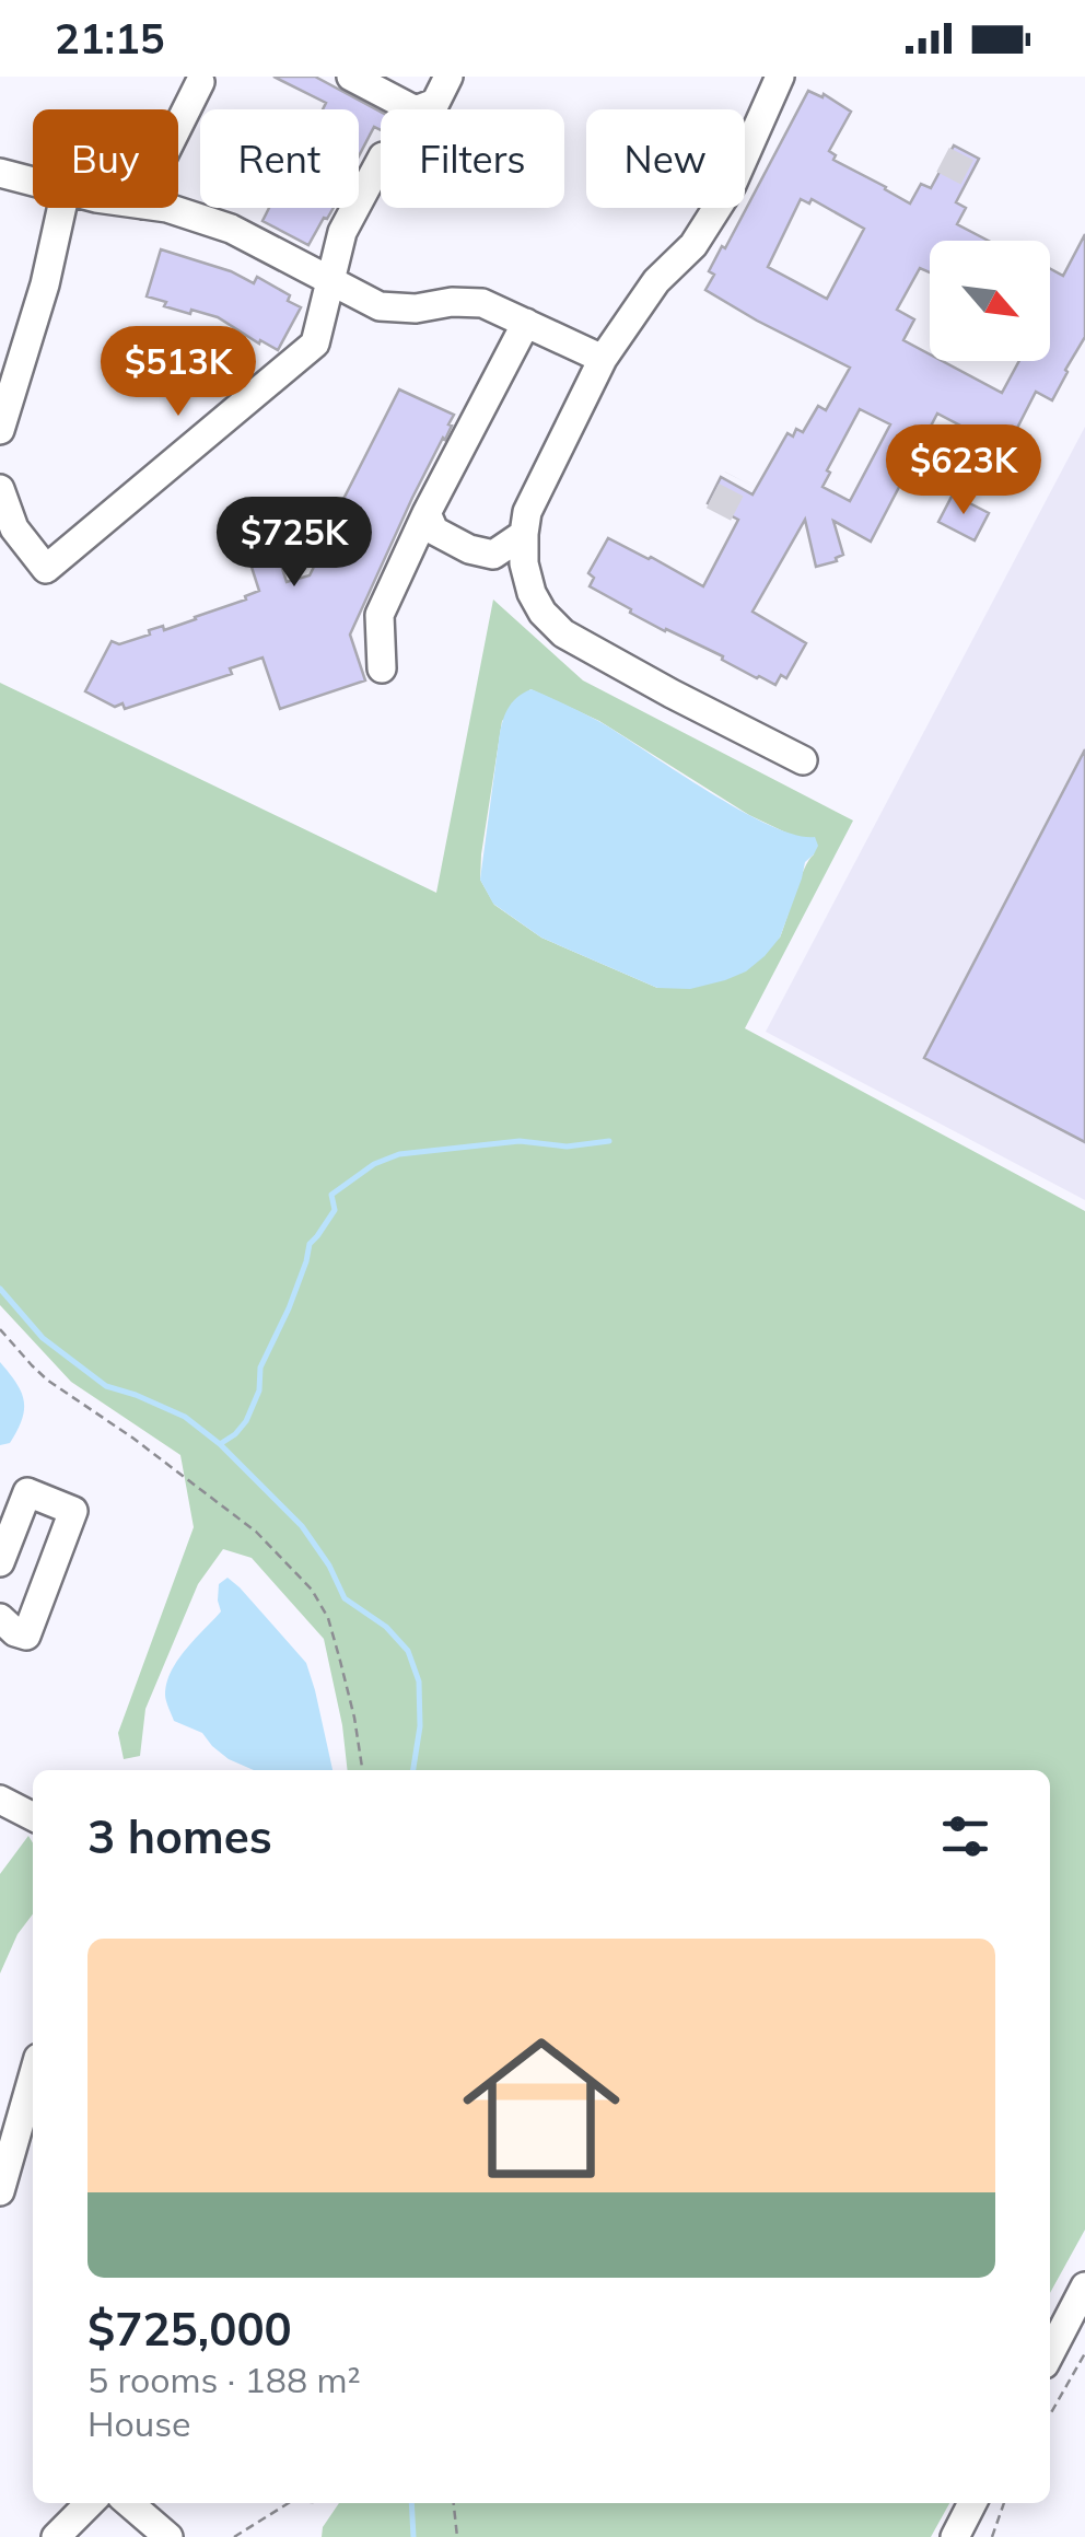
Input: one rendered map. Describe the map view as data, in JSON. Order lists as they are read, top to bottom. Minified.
{"north":"bottom right","page":{"status":"21:15","chip":["Buy","Rent","Filters","New"],"price":["$513K","$623K","$725K"],"heading":"3 homes","list":[{"name":"$725,000","note":"5 rooms · 188 m² · House"}]}}
